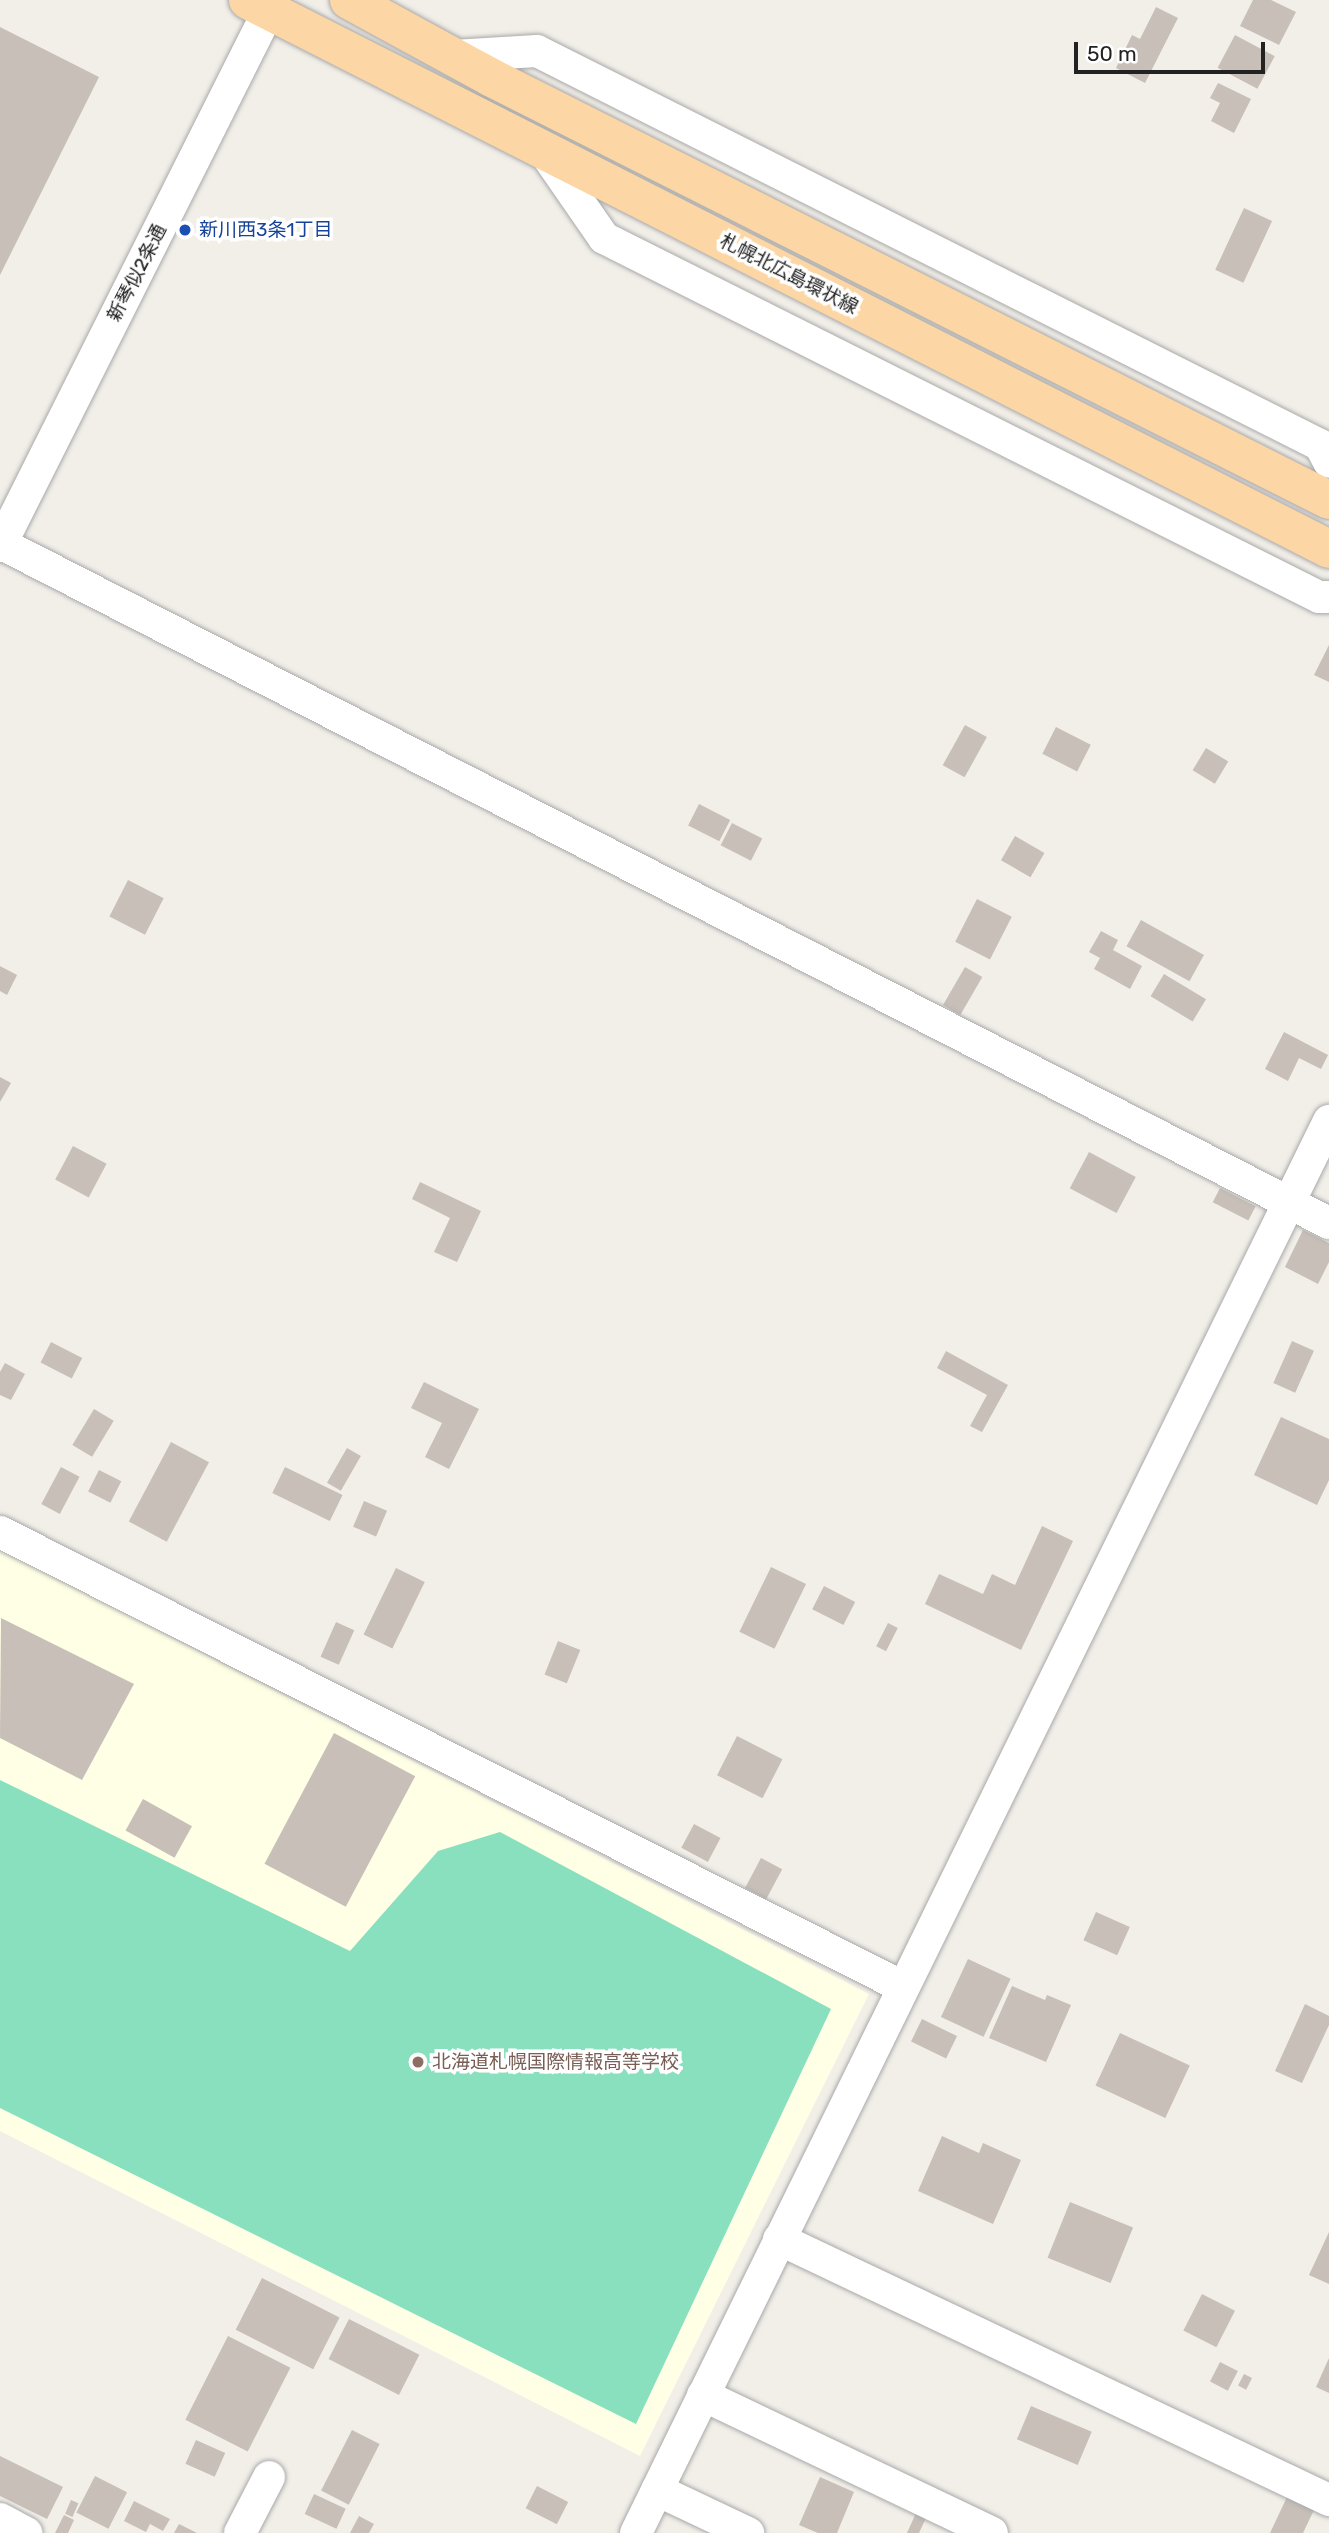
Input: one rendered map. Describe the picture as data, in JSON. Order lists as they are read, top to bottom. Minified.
{"streets":{"main road":["札幌北広島環状線"],"street":["新琴似2条通"]},"crossings":[["新琴似2条通","札幌北広島環状線"]],"places":["新川西3条1丁目","北海道札幌国際情報高等学校"],"scale_bar":"50 m"}
